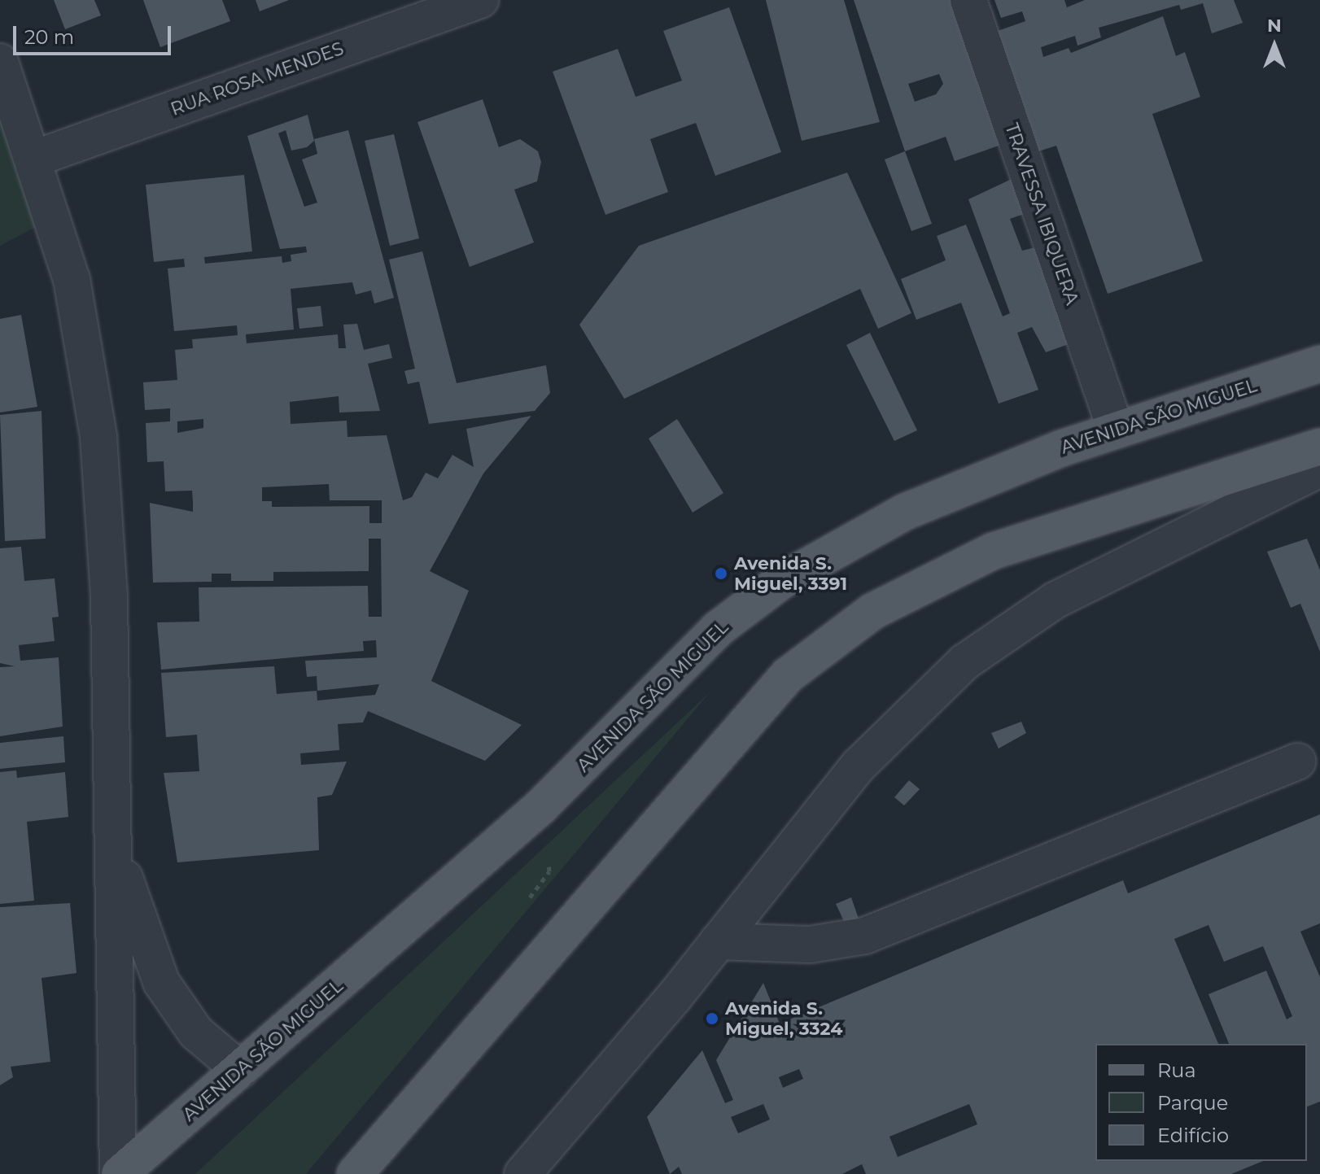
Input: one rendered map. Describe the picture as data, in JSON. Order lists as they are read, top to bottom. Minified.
{"streets":{"main road":["AVENIDA SÃO MIGUEL"],"street":["RUA ROSA MENDES","TRAVESSA IBIQUERA"]},"crossings":[["TRAVESSA IBIQUERA","AVENIDA SÃO MIGUEL"]],"places":["Avenida S. Miguel, 3391","Avenida S. Miguel, 3324"],"legend":["Rua","Parque","Edifício"],"scale_bar":"20 m","north":"top"}
